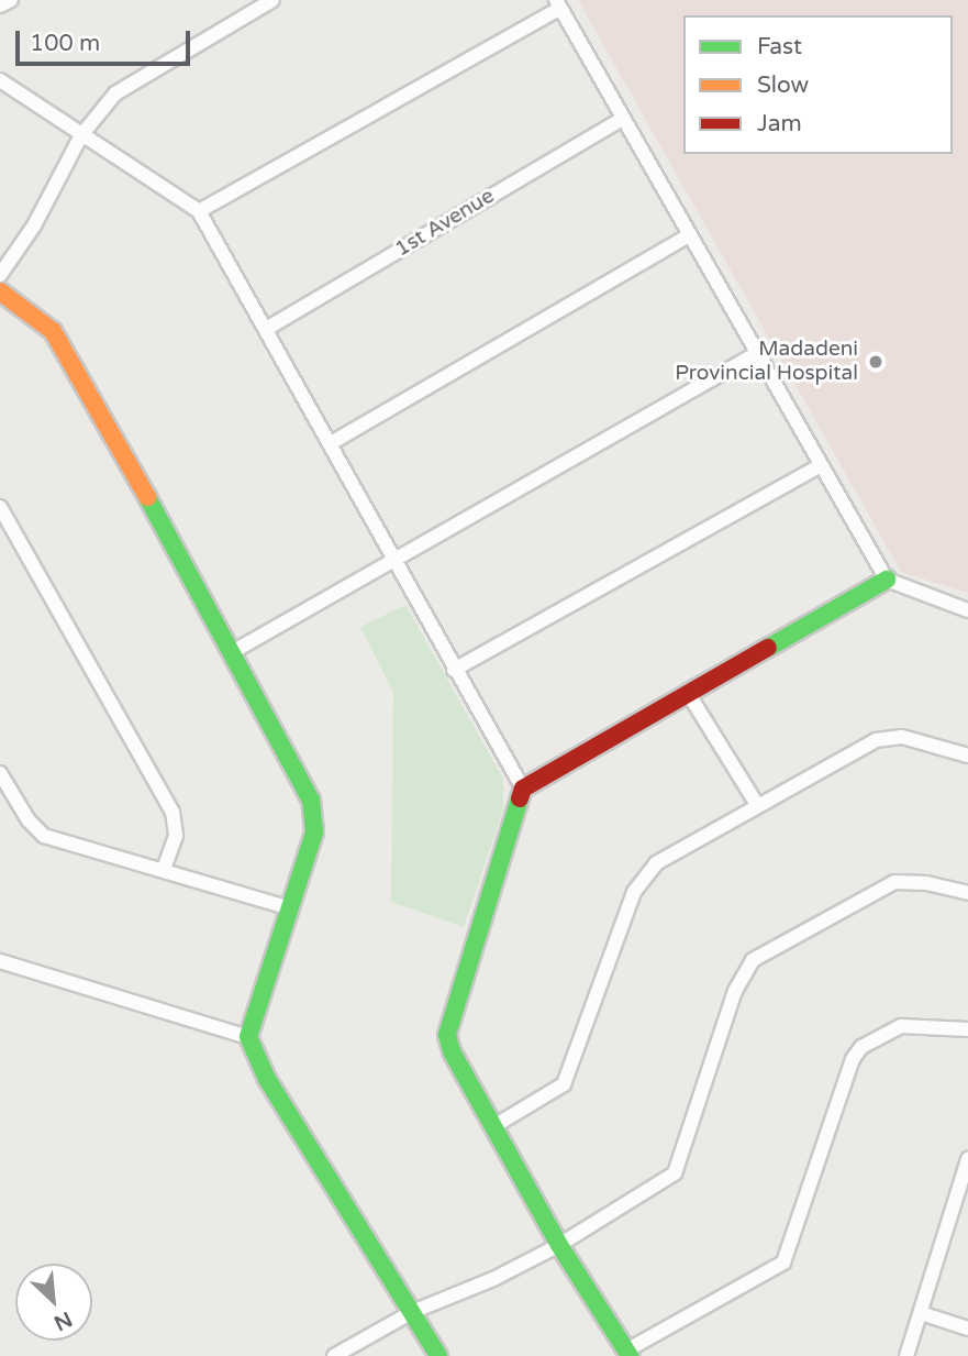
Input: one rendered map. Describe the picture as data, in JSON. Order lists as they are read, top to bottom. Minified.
{"streets":{"street":["1st Avenue"]},"places":["Madadeni Provincial Hospital"],"legend":["Fast","Slow","Jam"],"scale_bar":"100 m","north":"bottom right"}
